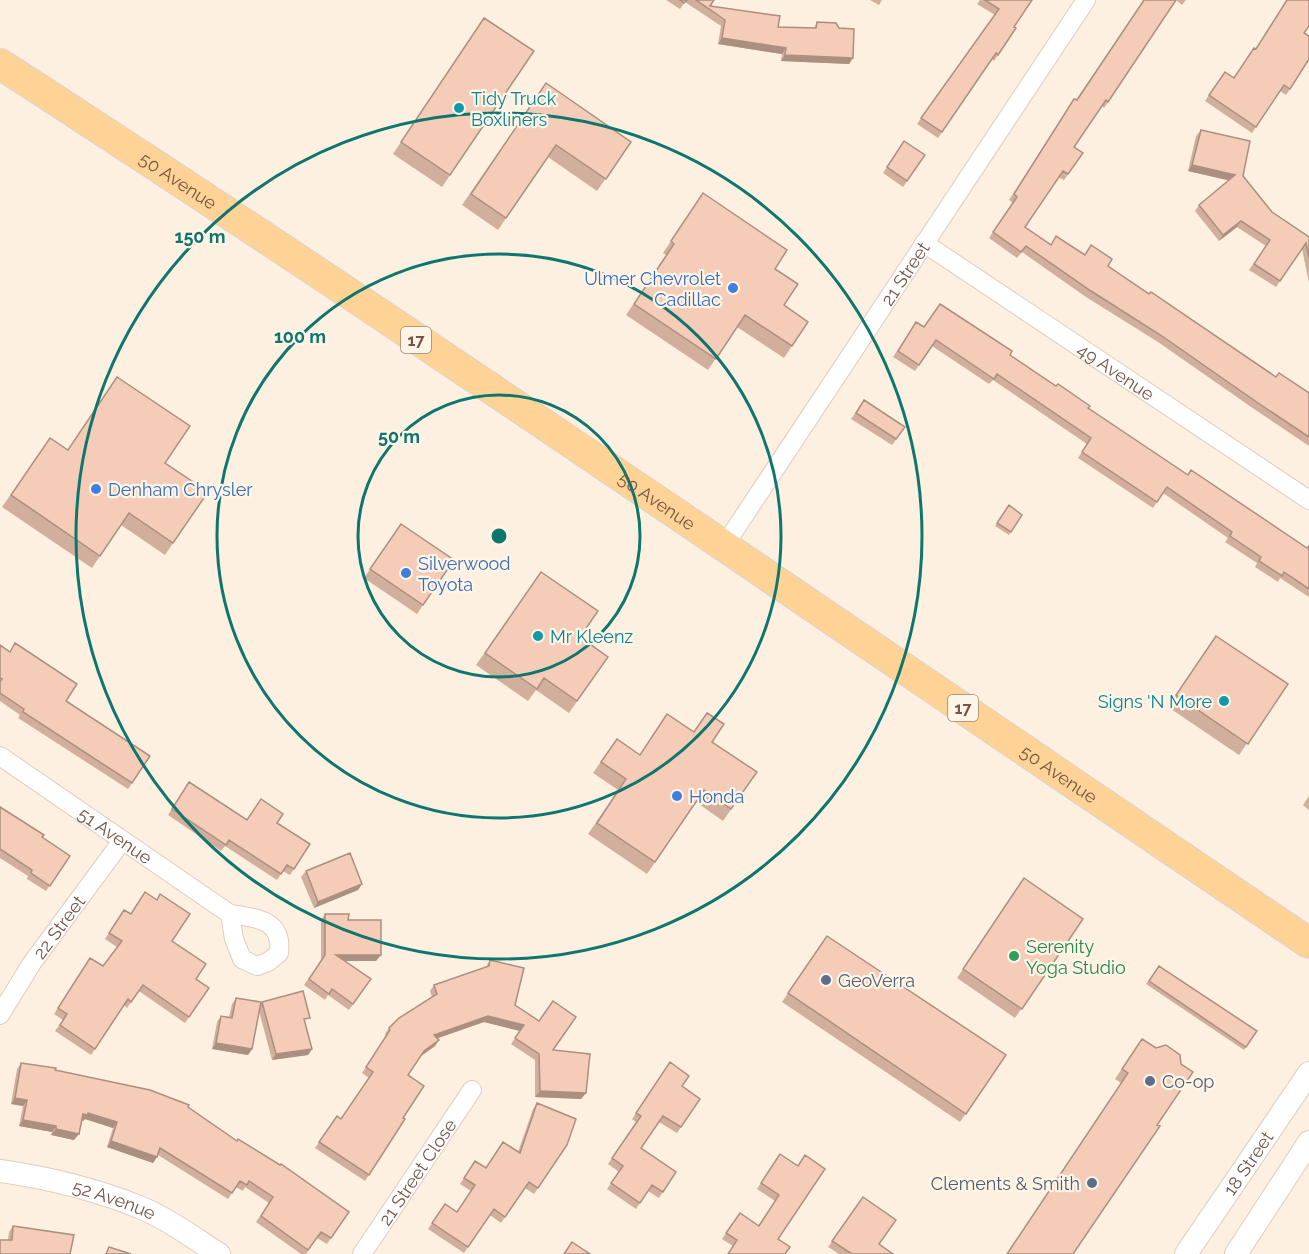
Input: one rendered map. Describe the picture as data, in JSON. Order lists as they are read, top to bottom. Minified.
{"streets":{"main road":["50 Avenue","17"],"street":["21 Street","49 Avenue","51 Avenue","22 Street","18 Street","21 Street Close","52 Avenue"]},"crossings":[["50 Avenue","21 Street"],["21 Street","49 Avenue"],["51 Avenue","22 Street"]],"places":["Tidy Truck Boxliners","Ulmer Chevrolet Cadillac","Denham Chrysler","Silverwood Toyota","Mr Kleenz","Signs 'N More","Honda","Serenity Yoga Studio","GeoVerra","Co-op","Clements & Smith"],"rings":["150 m","100 m","50 m"]}
